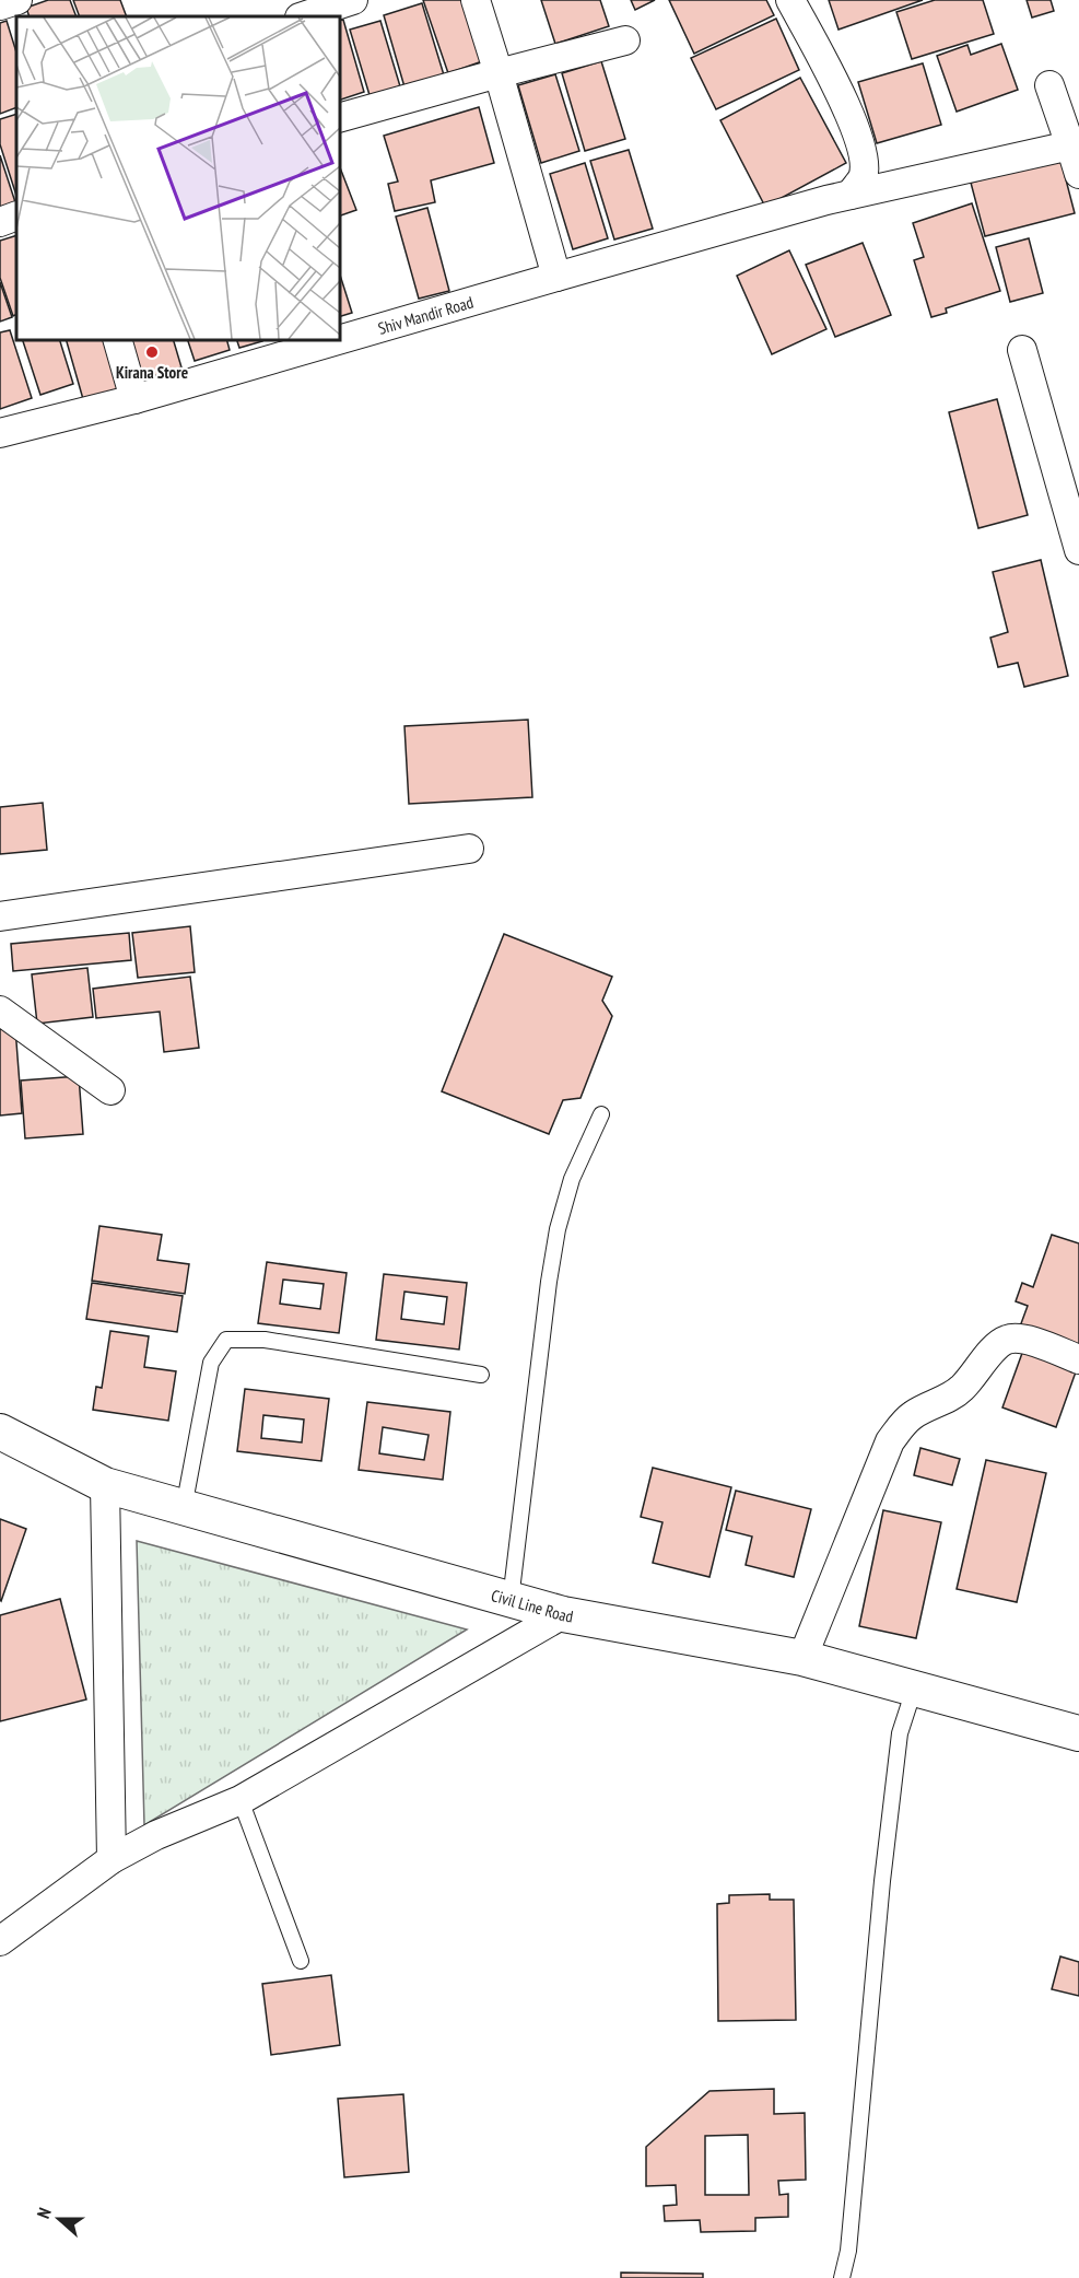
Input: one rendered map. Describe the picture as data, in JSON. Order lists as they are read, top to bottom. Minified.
{"streets":{"street":["Shiv Mandir Road","Civil Line Road"]},"places":["Kirana Store"],"north":"left"}
